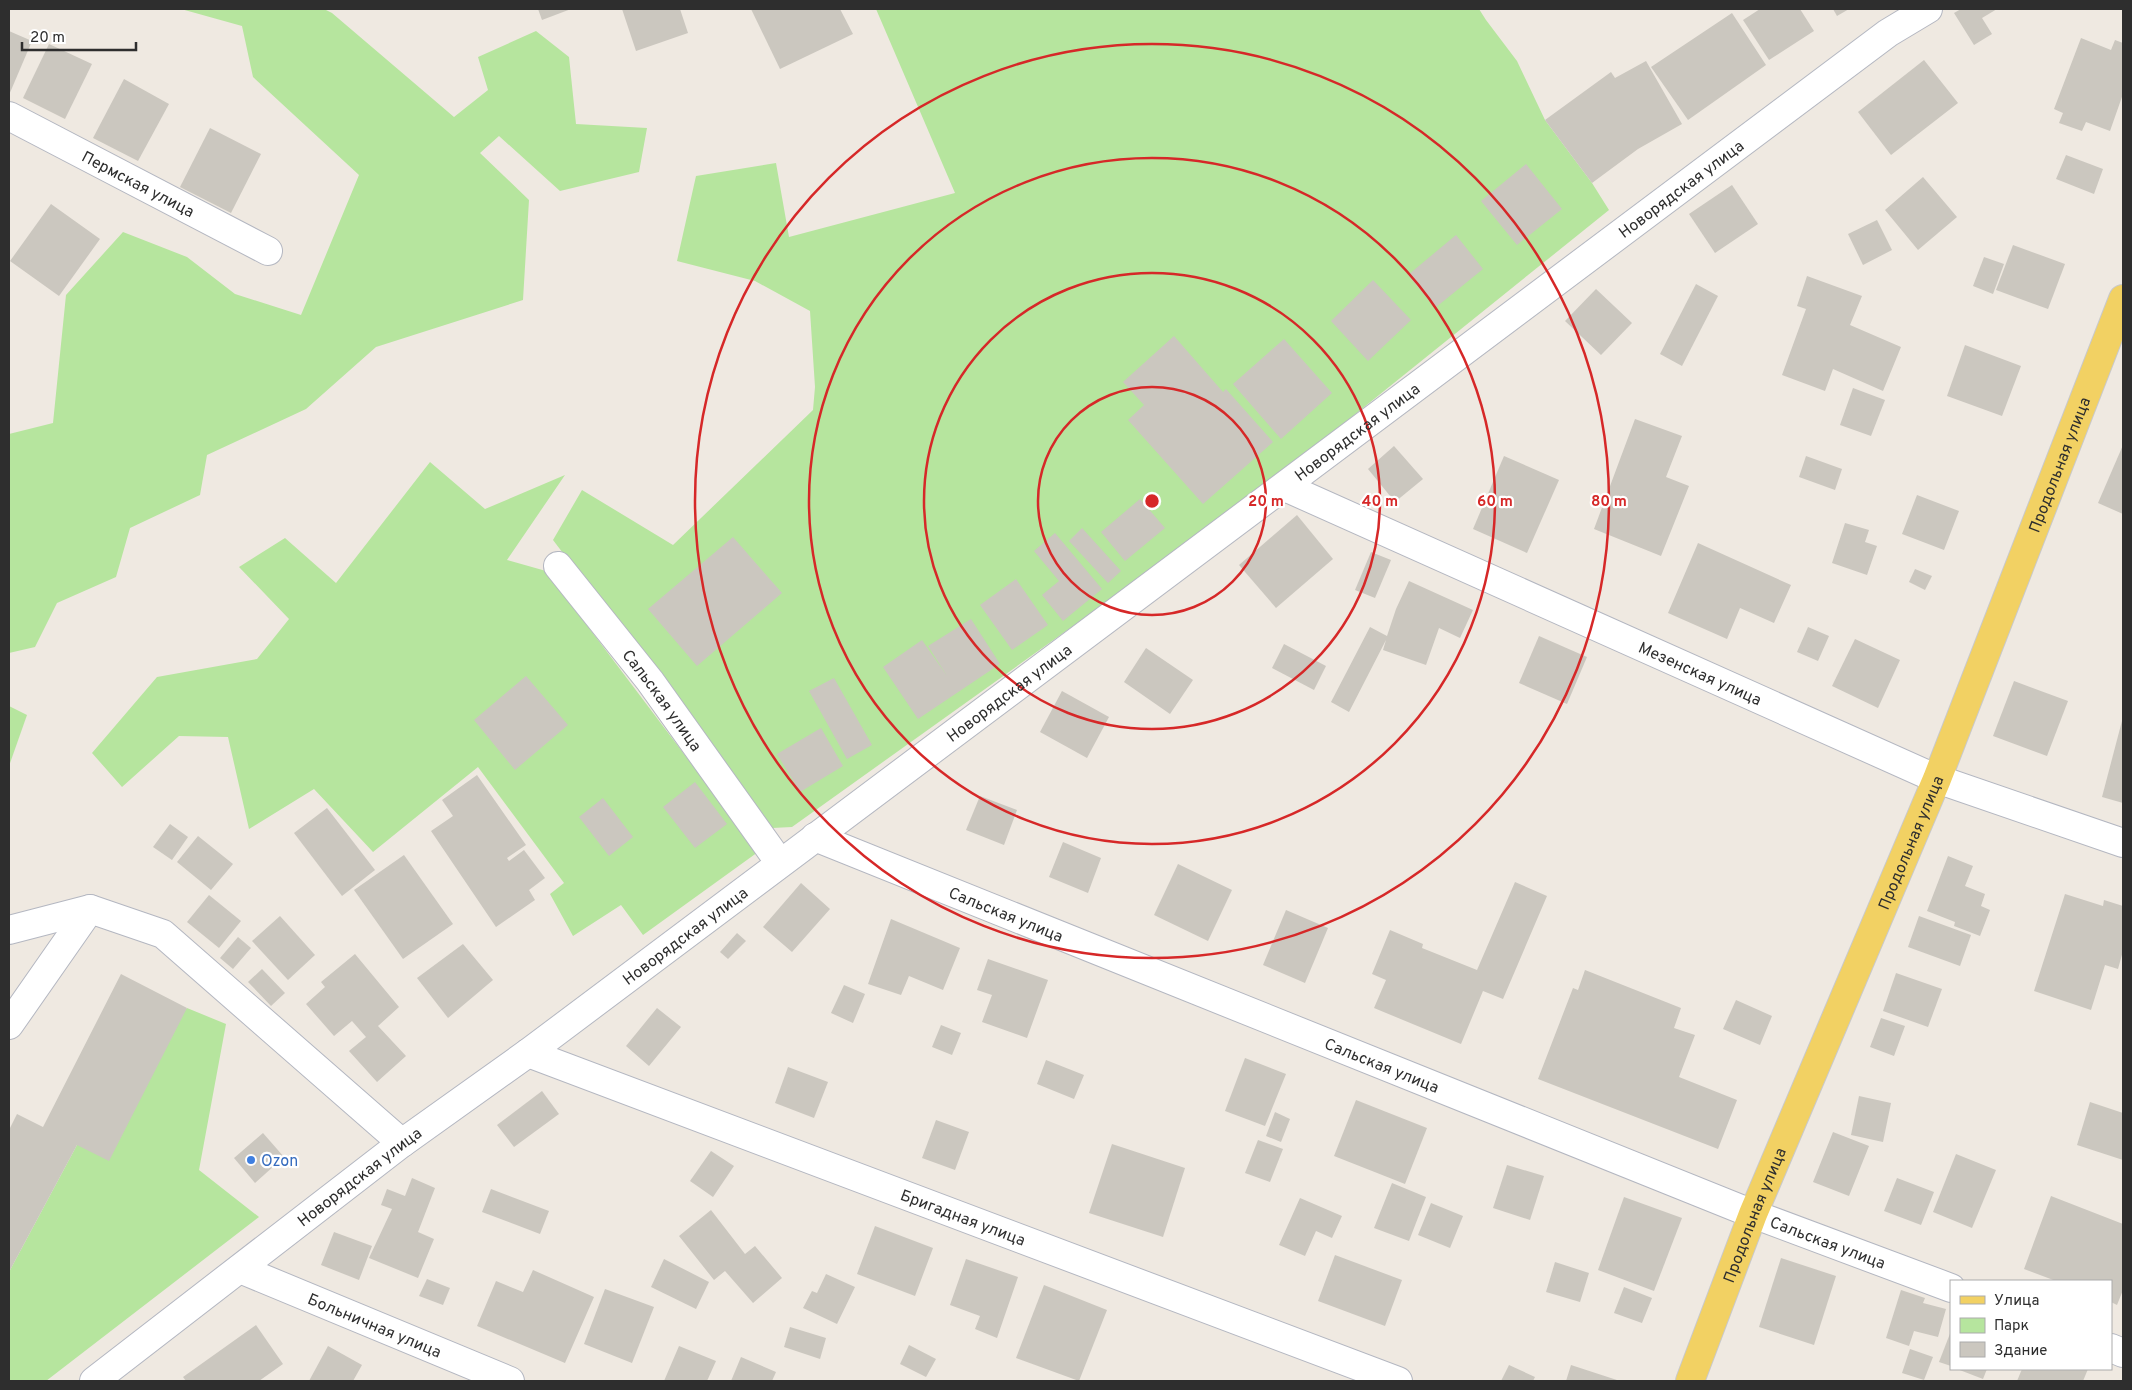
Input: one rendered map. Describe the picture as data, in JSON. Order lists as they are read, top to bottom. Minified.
{"streets":{"main road":["Продольная улица"],"street":["Пермская улица","Новорядская улица","Мезенская улица","Сальская улица","Бригадная улица","Больничная улица"]},"crossings":[["Новорядская улица","Мезенская улица"],["Новорядская улица","Сальская улица"],["Новорядская улица","Бригадная улица"],["Новорядская улица","Больничная улица"],["Продольная улица","Мезенская улица"],["Продольная улица","Сальская улица"]],"places":["Ozon"],"legend":["Улица","Парк","Здание"],"scale_bar":"20 m","rings":["20 m","40 m","60 m","80 m"]}
